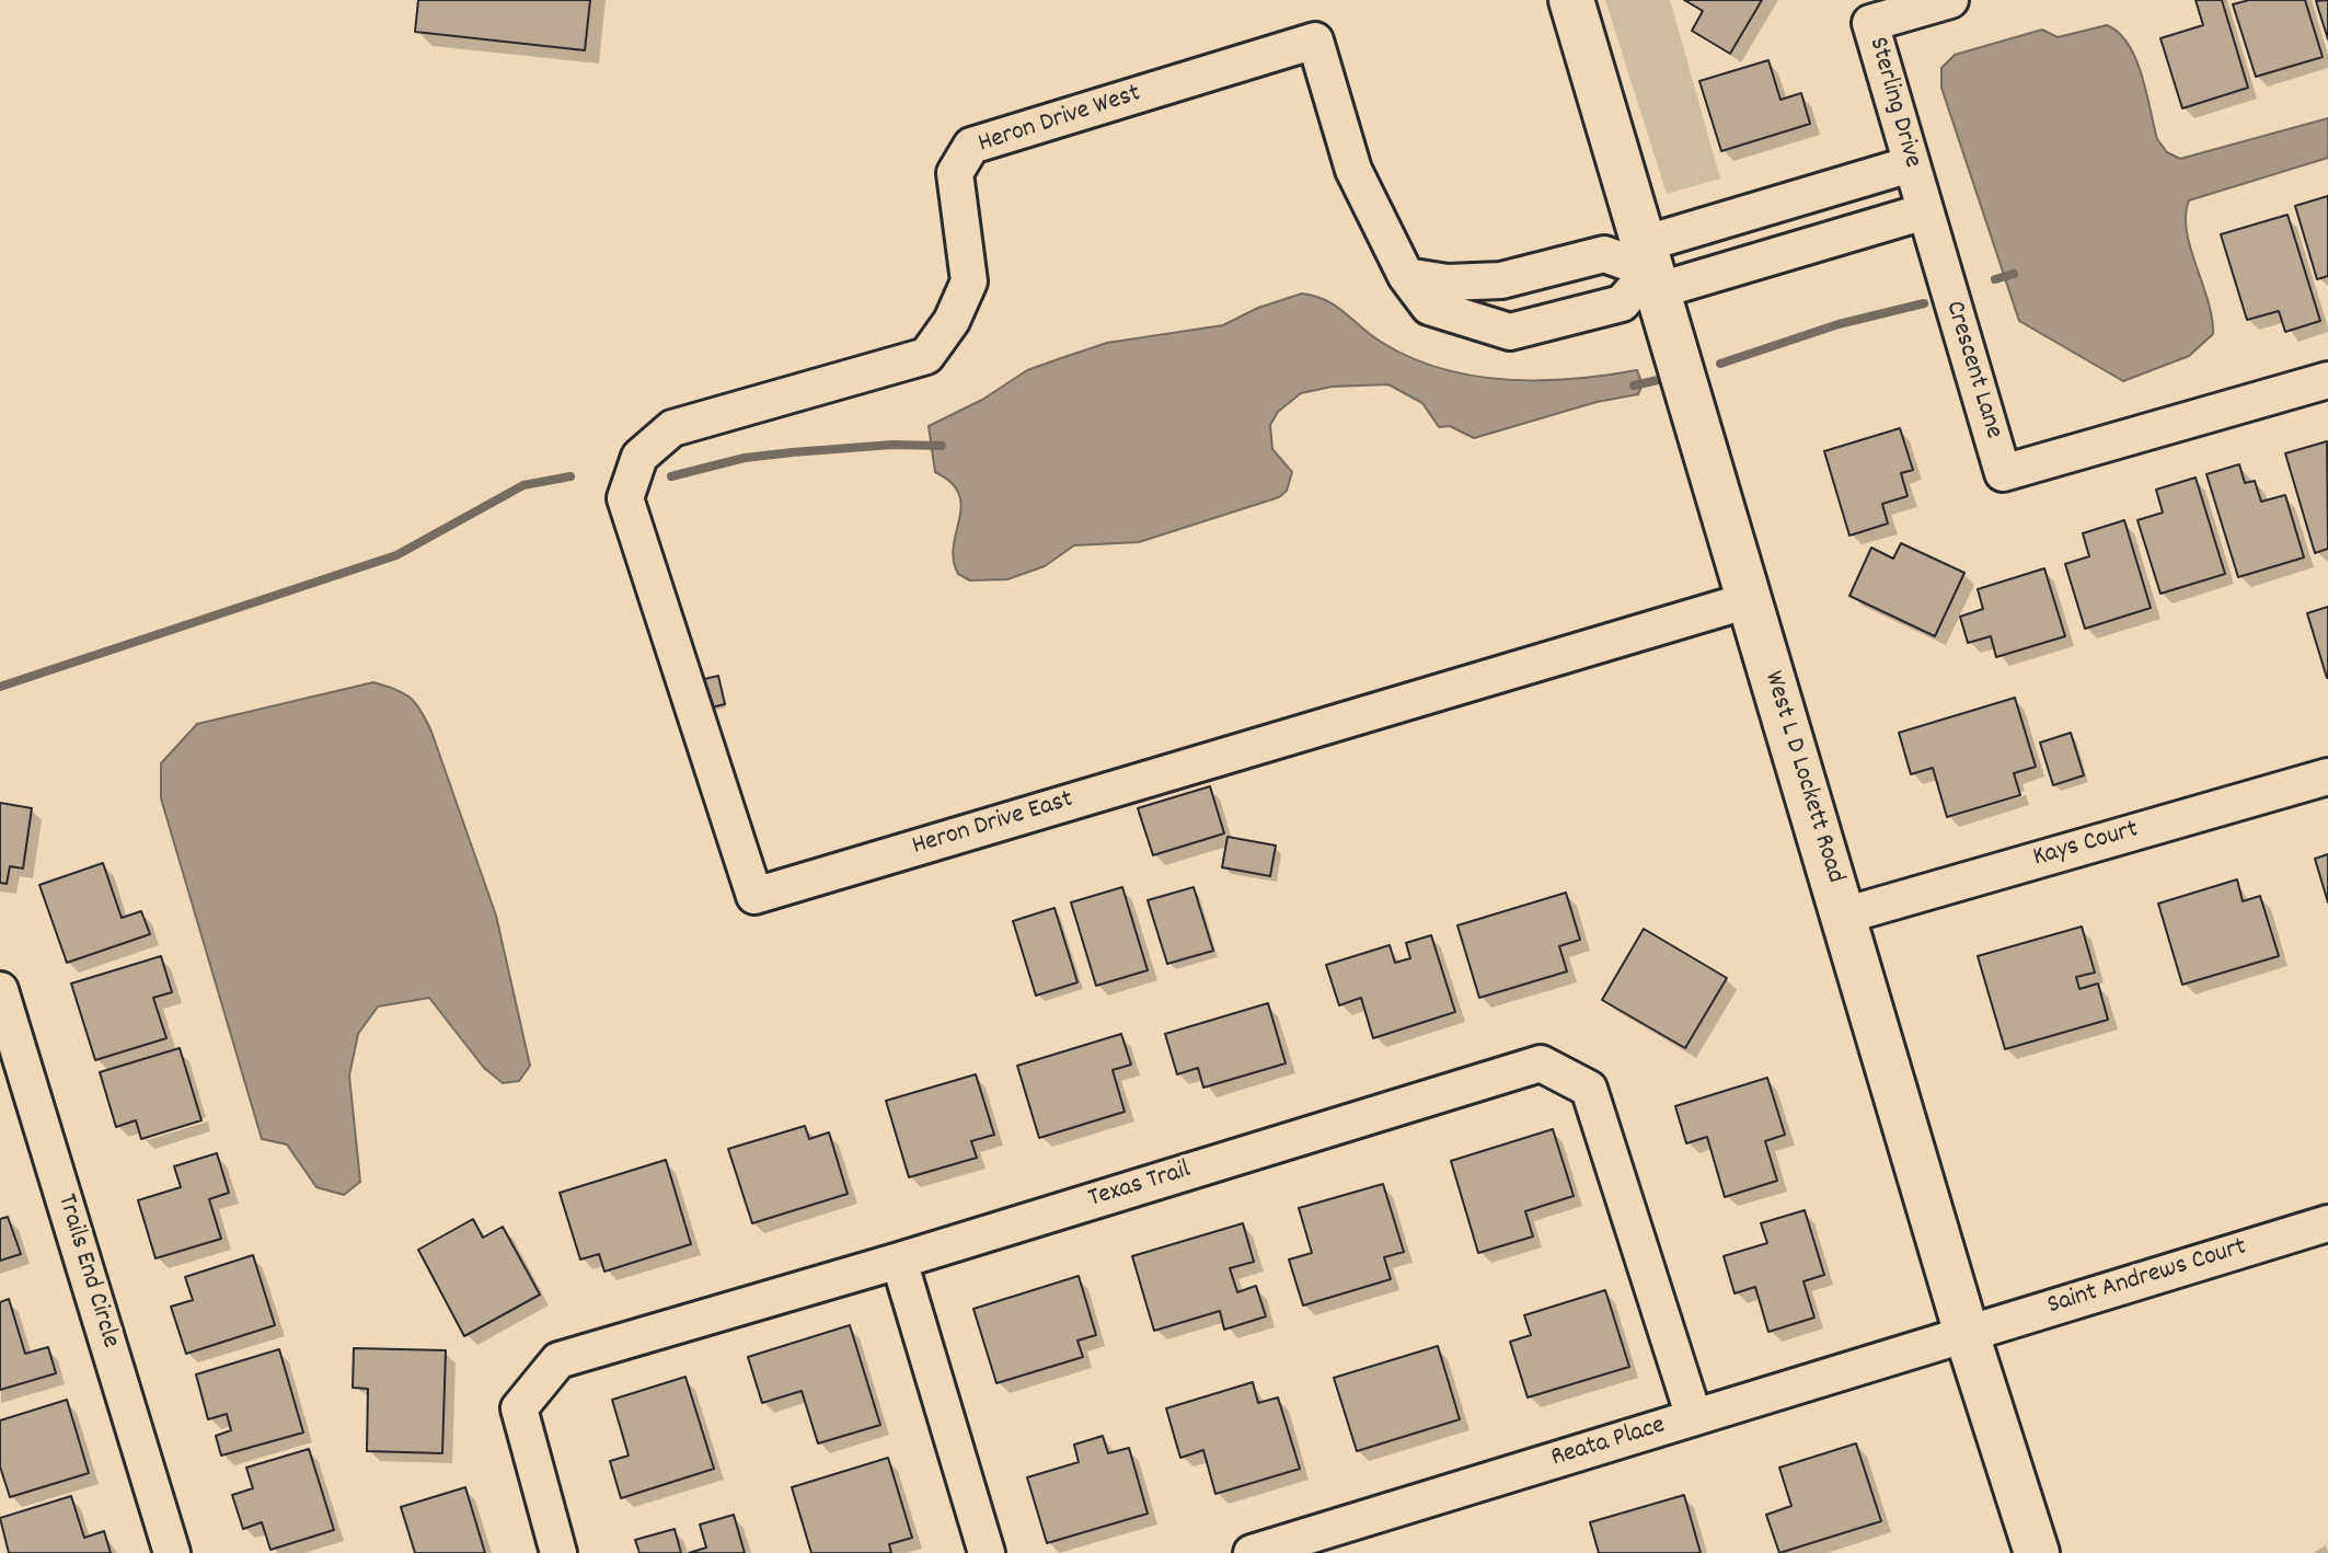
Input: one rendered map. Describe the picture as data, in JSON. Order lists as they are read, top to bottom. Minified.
{"streets":{"main road":["West L D Lockett Road"],"street":["Sterling Drive","Heron Drive West","Crescent Lane","Heron Drive East","Kays Court","Texas Trail","Trails End Circle","Saint Andrews Court","Reata Place"]},"crossings":[["Sterling Drive","Crescent Lane"],["Heron Drive West","West L D Lockett Road"],["Heron Drive West","Heron Drive East"],["West L D Lockett Road","Heron Drive East"],["West L D Lockett Road","Kays Court"],["West L D Lockett Road","Saint Andrews Court"],["West L D Lockett Road","Reata Place"],["Texas Trail","Reata Place"],["Saint Andrews Court","Reata Place"]]}
